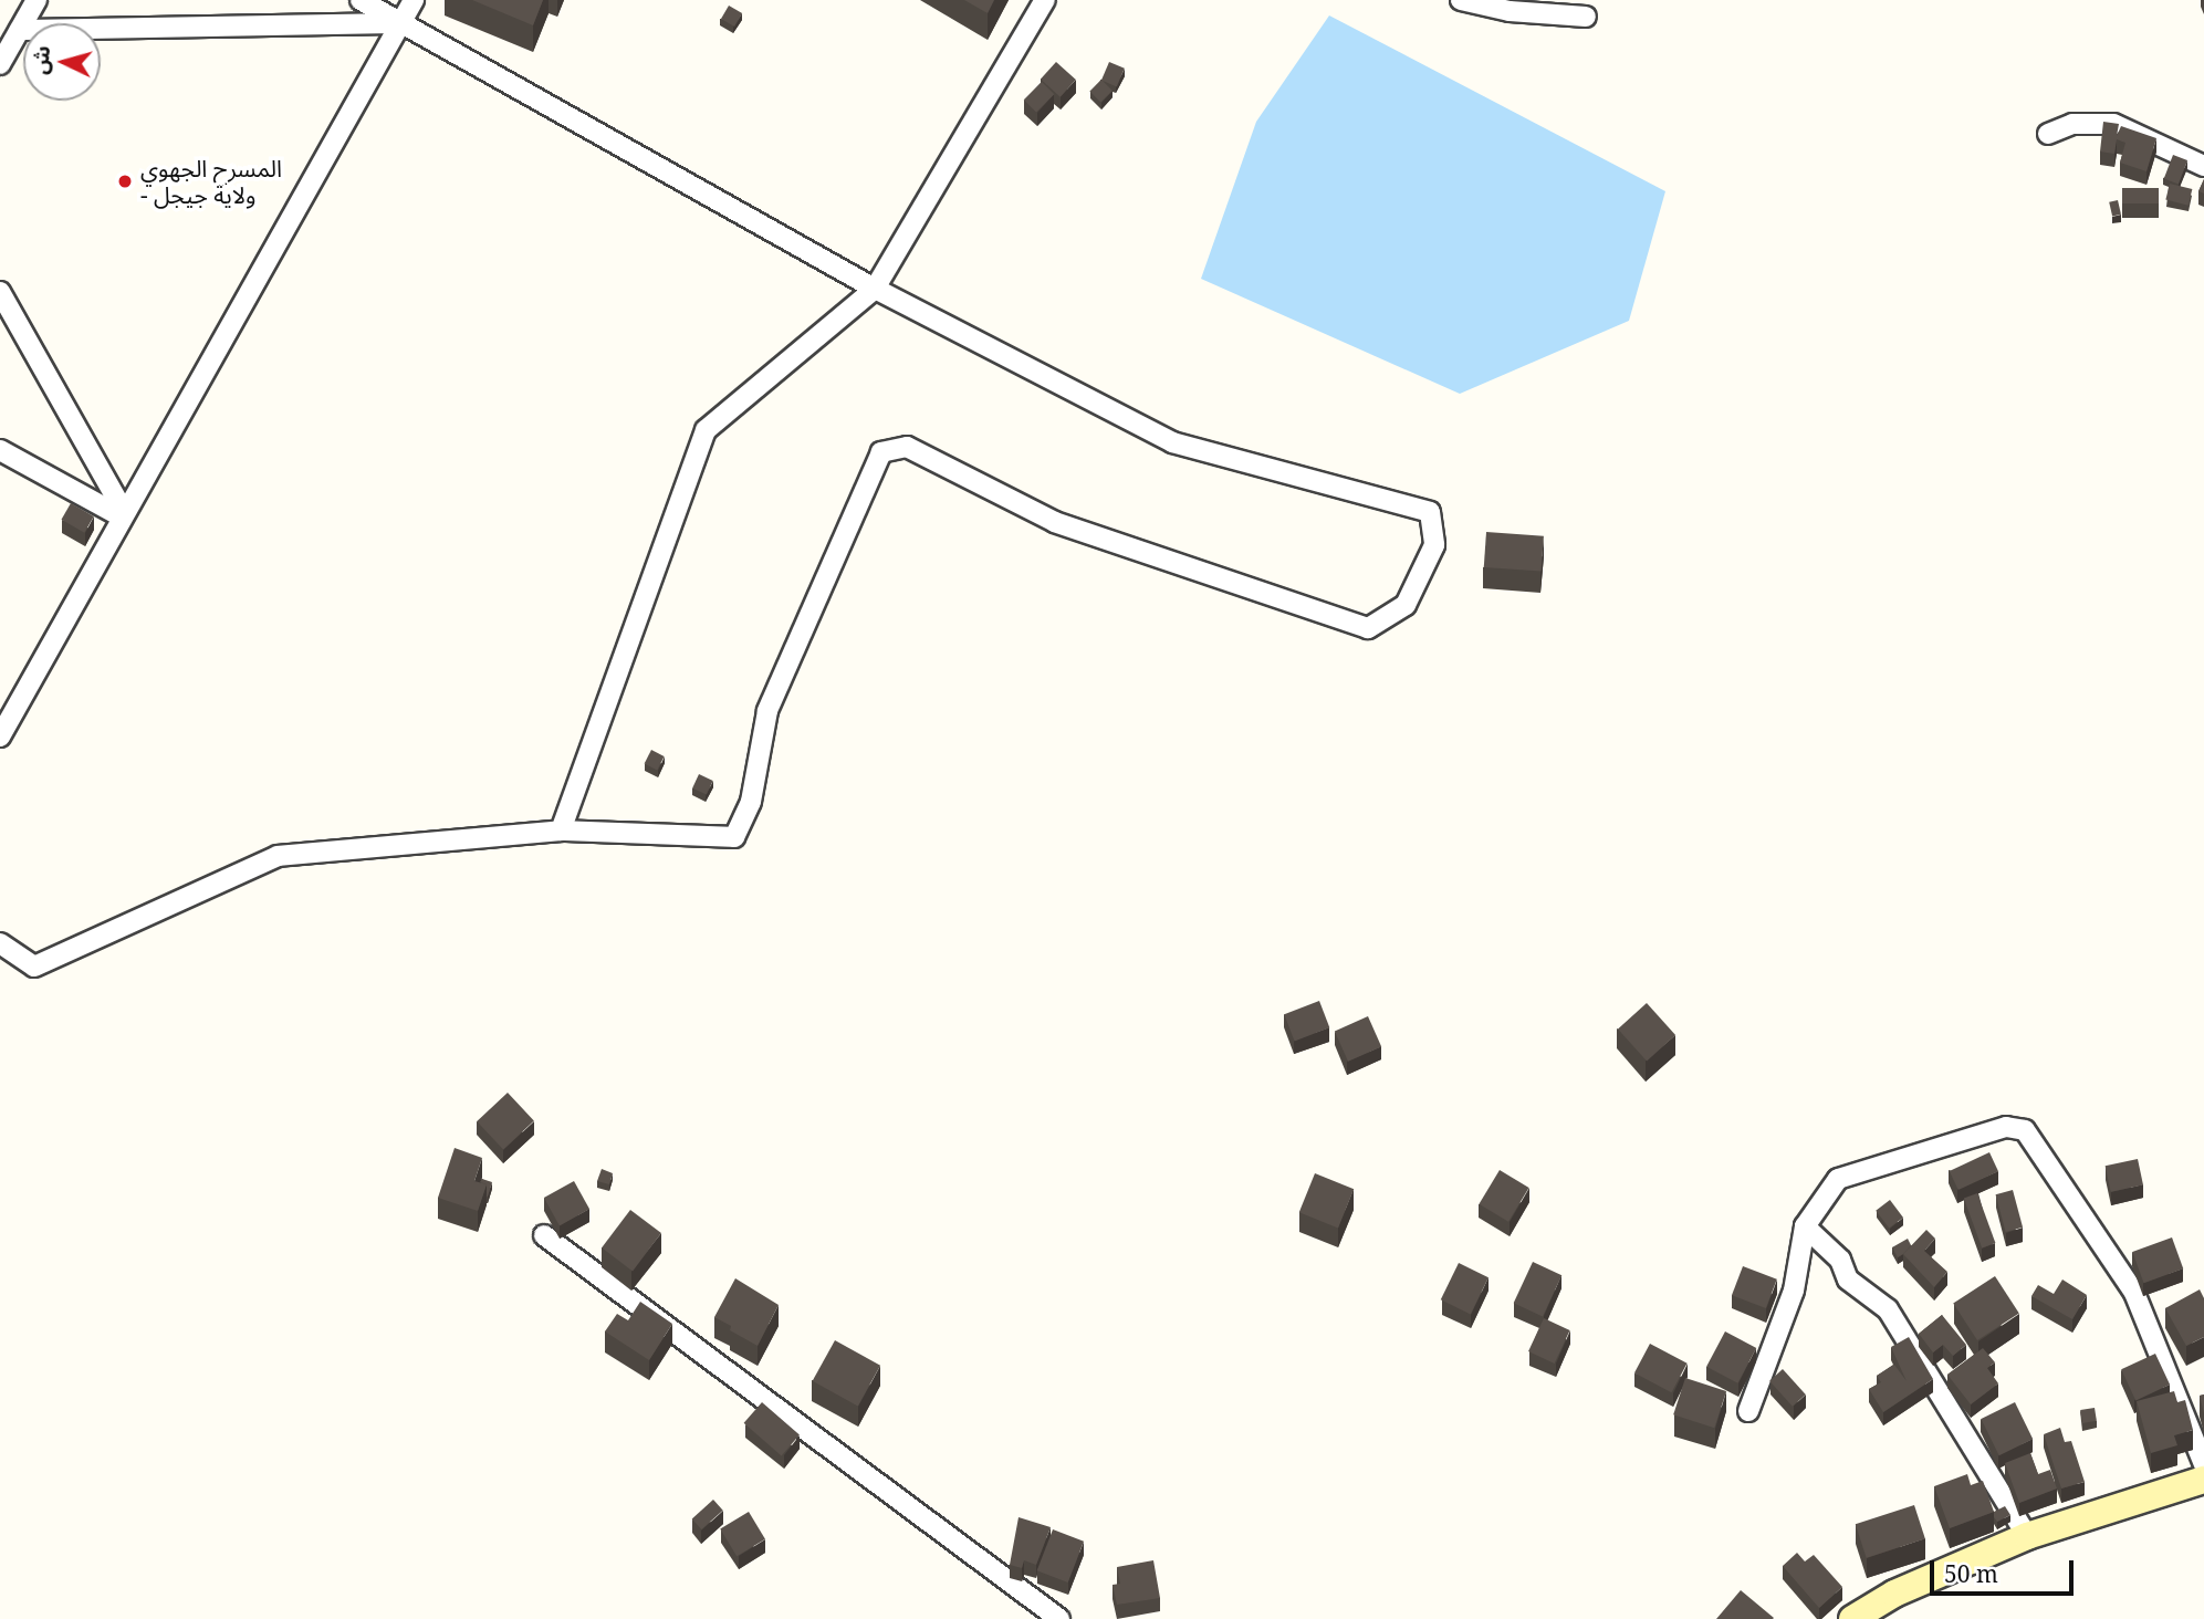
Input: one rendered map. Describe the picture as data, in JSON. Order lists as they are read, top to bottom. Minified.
{"places":["المسرح الجهوي - ولاية جيجل"],"scale_bar":"50 m","north":"left"}
